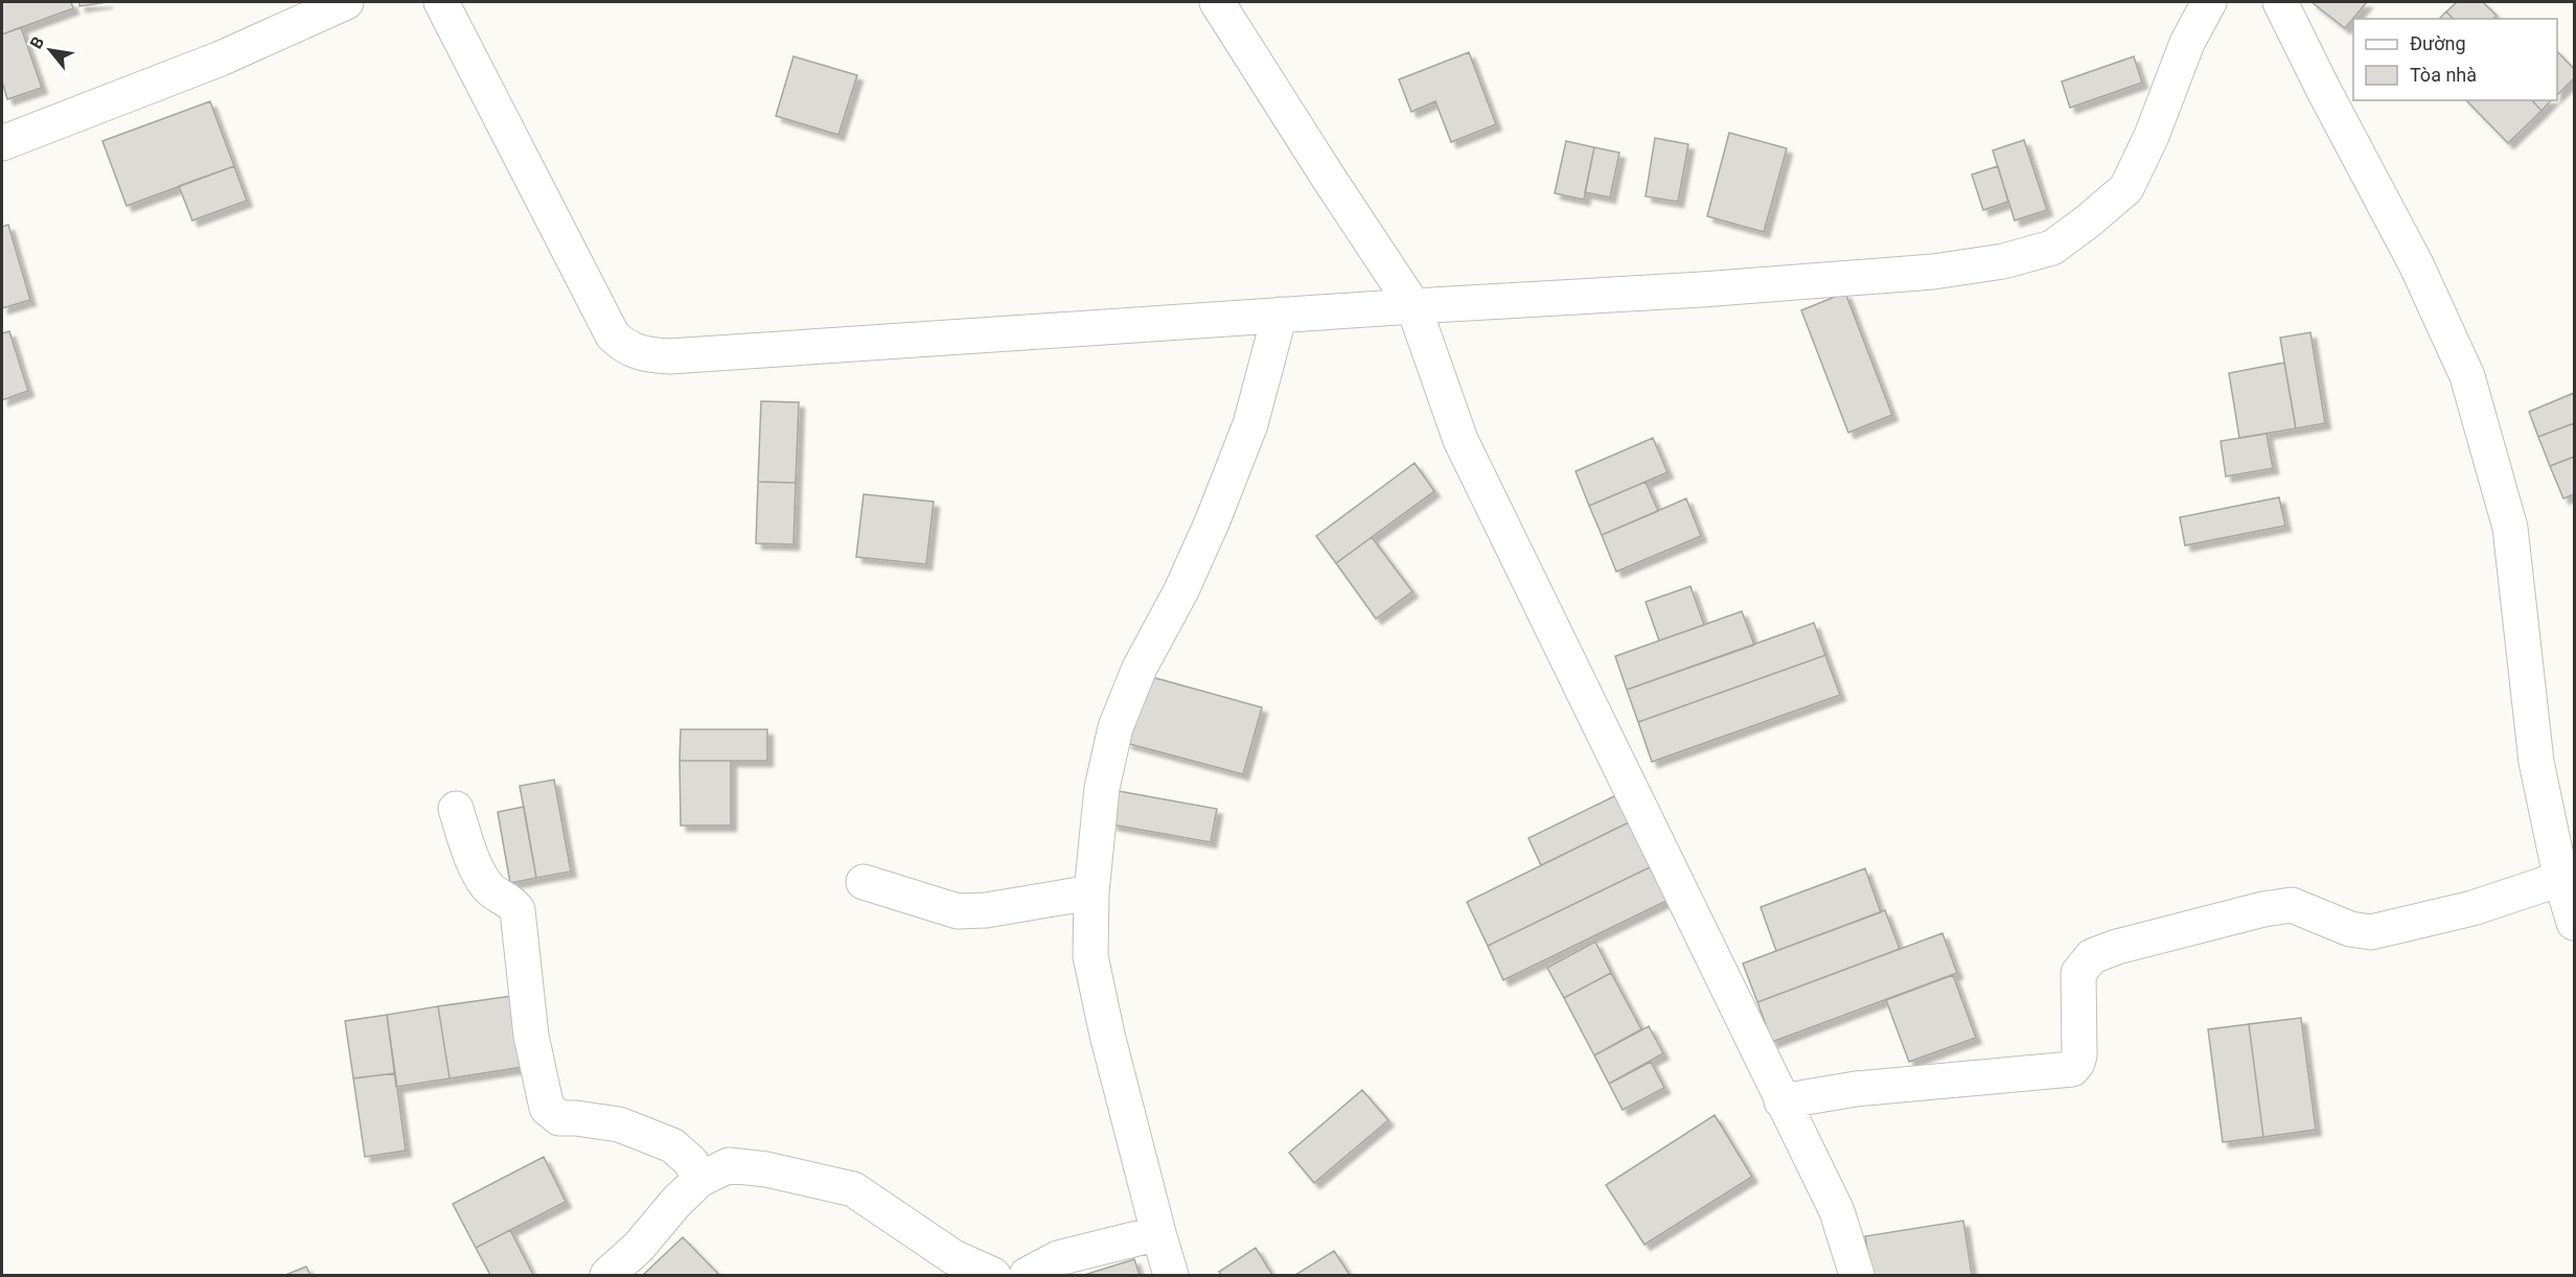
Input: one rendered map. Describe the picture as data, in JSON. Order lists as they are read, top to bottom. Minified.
{"legend":["Đường","Tòa nhà"],"north":"top left"}
